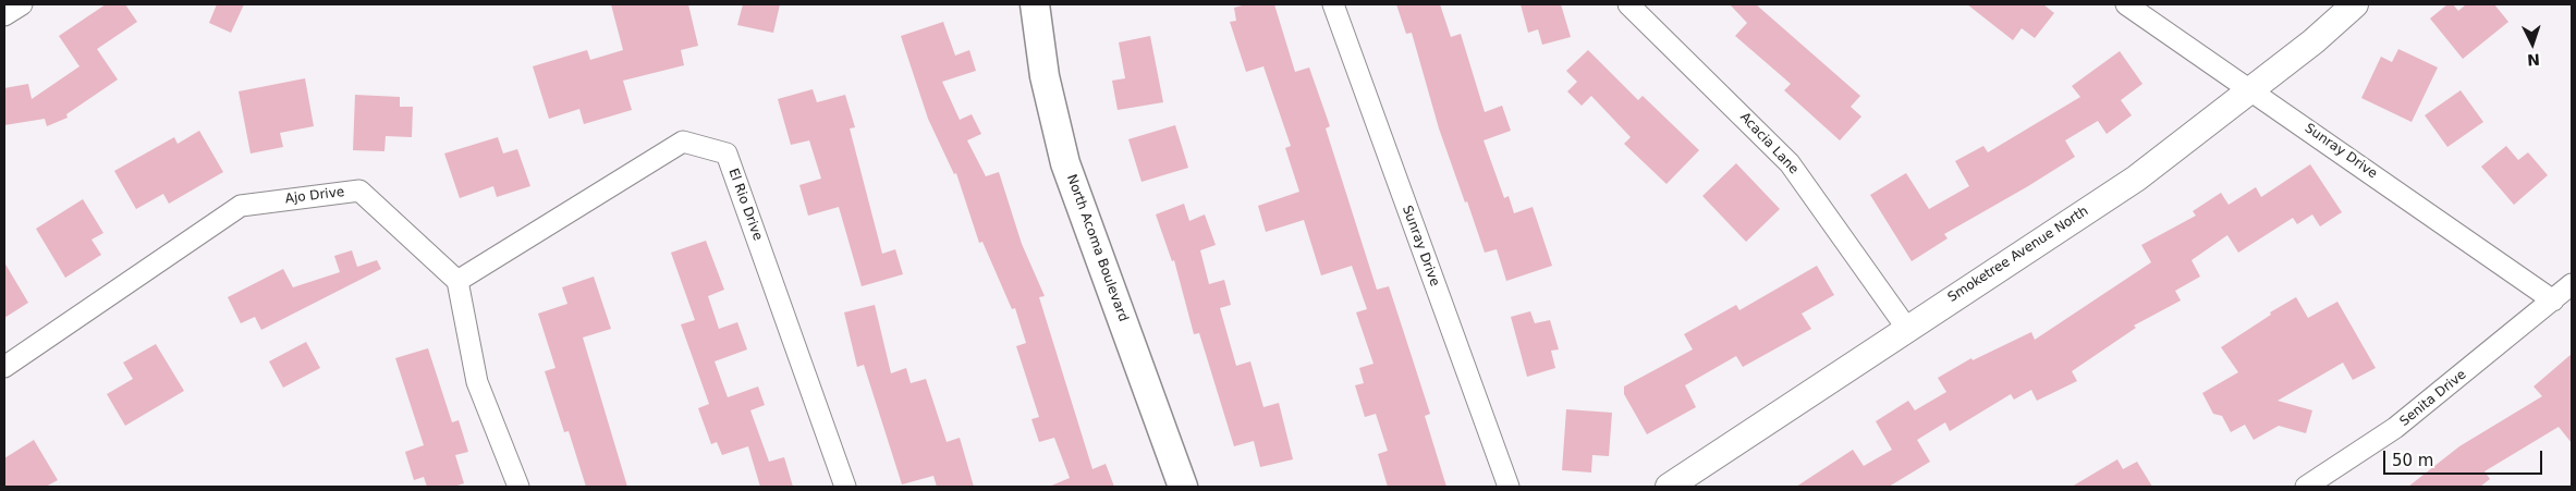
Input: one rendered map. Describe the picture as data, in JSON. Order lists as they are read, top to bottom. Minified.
{"streets":{"main road":["North Acoma Boulevard"],"street":["Acacia Lane","Sunray Drive","Ajo Drive","El Rio Drive","Smoketree Avenue North","Senita Drive"]},"crossings":[["Acacia Lane","Smoketree Avenue North"],["Sunray Drive","Smoketree Avenue North"],["Sunray Drive","Senita Drive"],["Ajo Drive","El Rio Drive"]],"scale_bar":"50 m","north":"bottom"}
